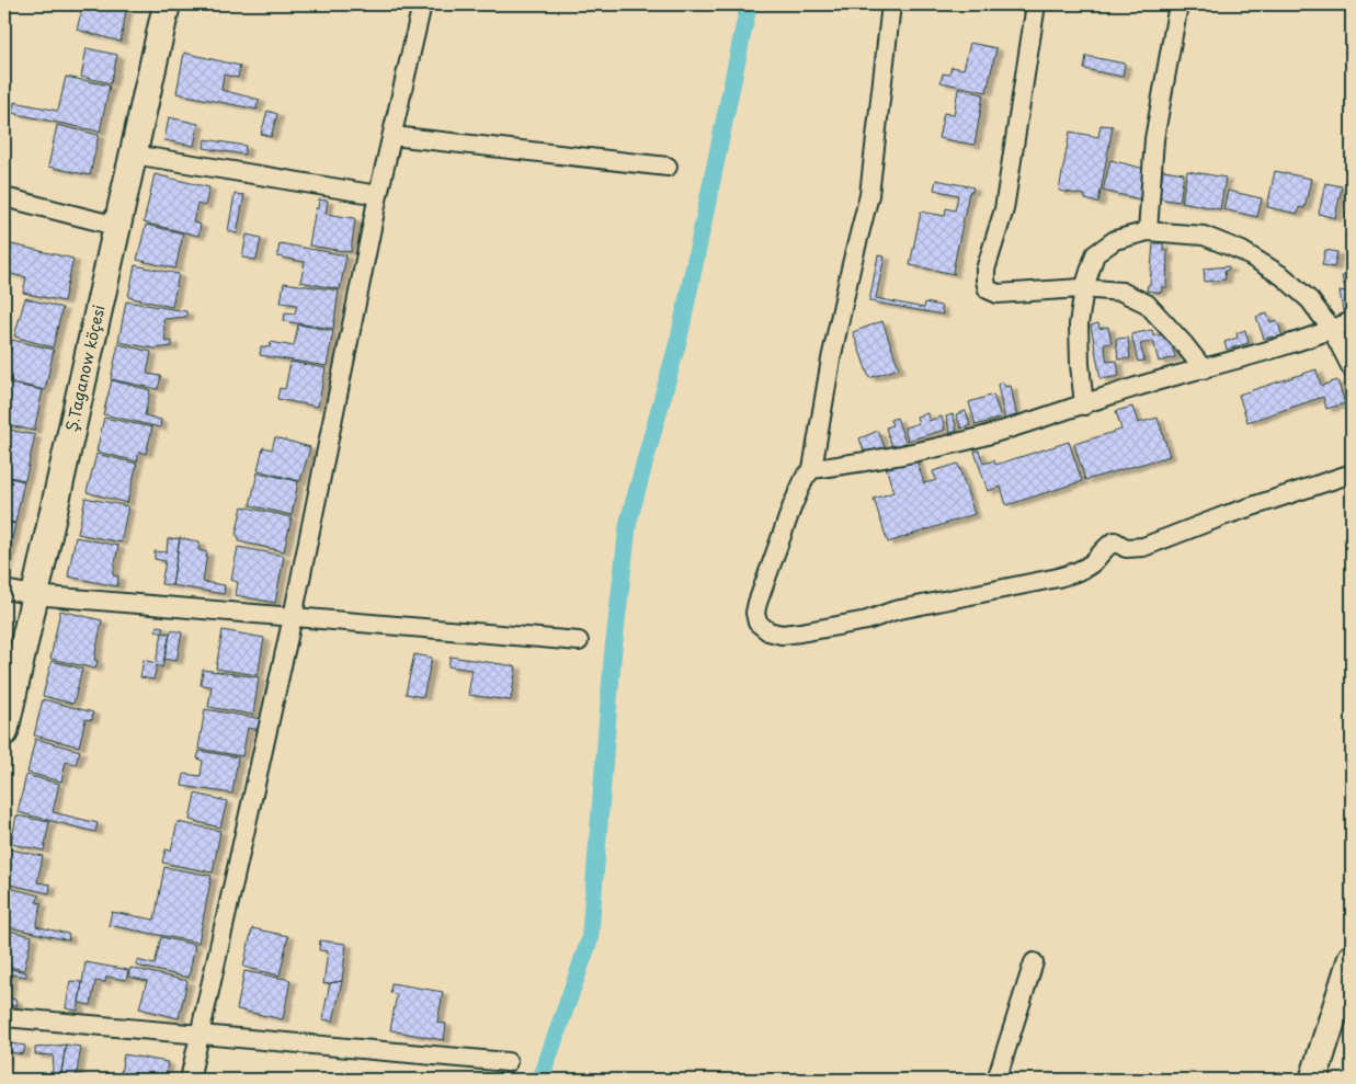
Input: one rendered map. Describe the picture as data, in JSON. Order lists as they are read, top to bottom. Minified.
{"streets":{"street":["Ş.Taganow köçesi"]}}
